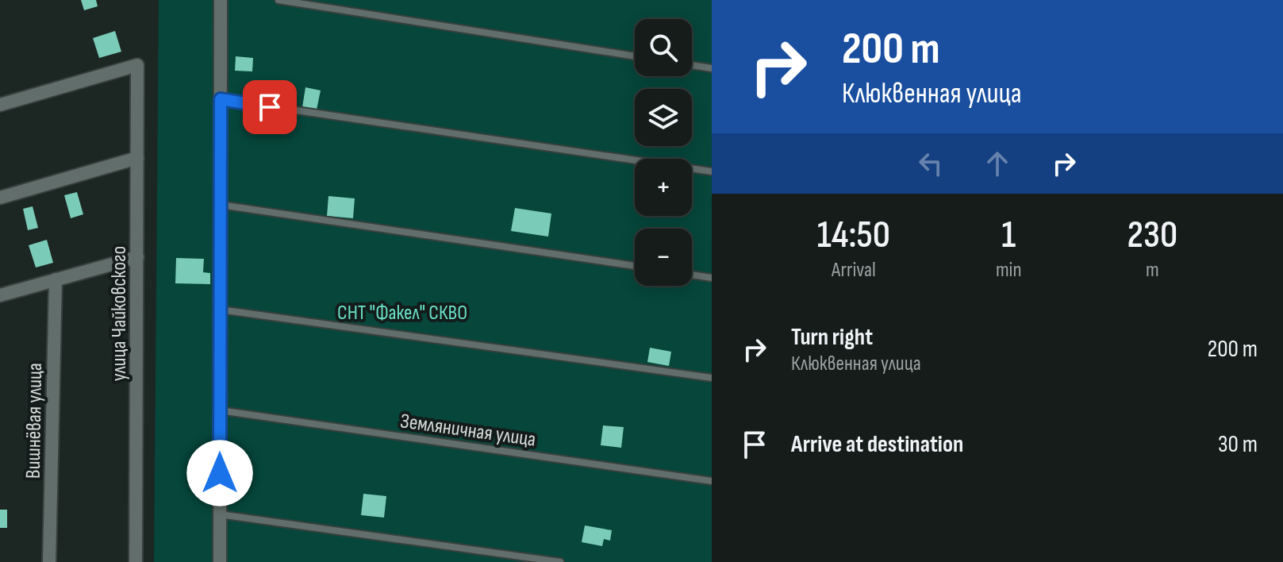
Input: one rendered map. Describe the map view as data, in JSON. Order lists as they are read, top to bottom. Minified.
{"streets":{"street":["улица Чайковского","Вишнёвая улица"],"lane":["Земляничная улица"]},"parks":["СНТ \"Факел\" СКВО"],"page":{"turn":["200 m","Клюквенная улица"],"map_buttons":["+","−"],"eta":["14:50","Arrival","1","min","230","m"],"list":[{"name":"Turn right","note":"Клюквенная улица","value":"200 m"},{"name":"Arrive at destination","value":"30 m"}]}}
